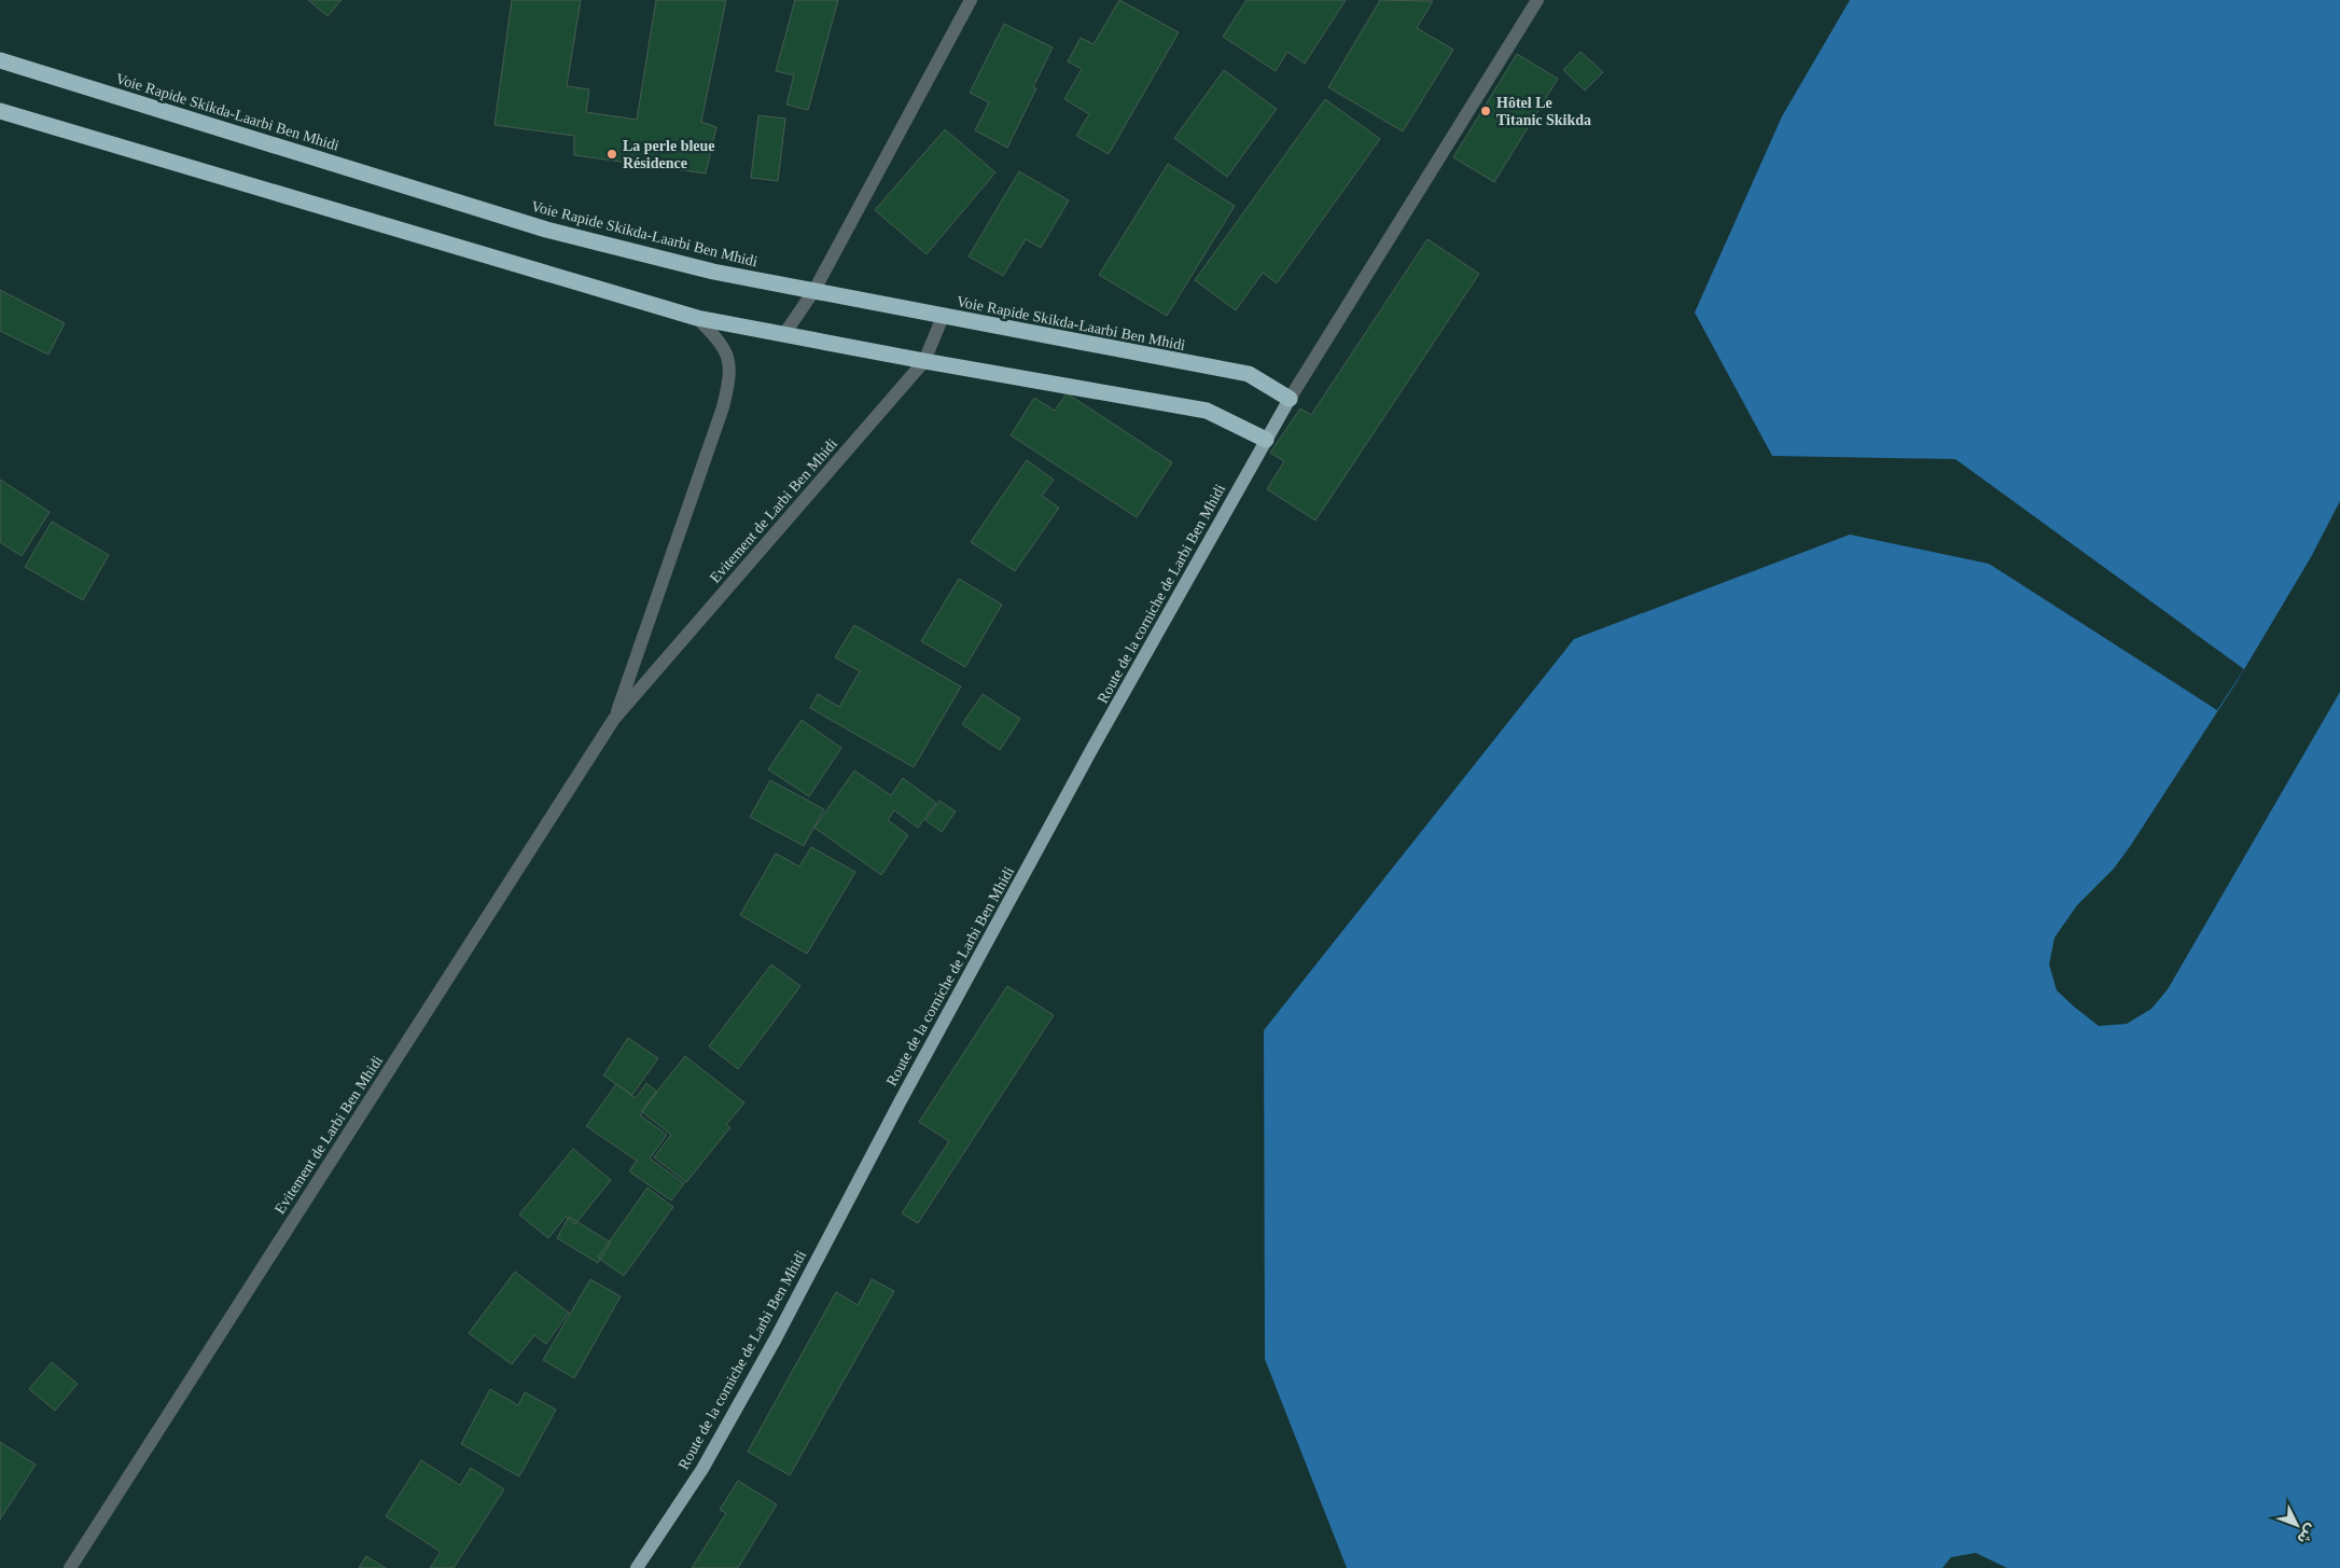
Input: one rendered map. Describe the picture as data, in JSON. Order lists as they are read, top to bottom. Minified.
{"streets":{"highway":["Voie Rapide Skikda-Laarbi Ben Mhidi"],"main road":["Route de la corniche de Larbi Ben Mhidi"],"street":["Evitement de Larbi Ben Mhidi"]},"crossings":[["Voie Rapide Skikda-Laarbi Ben Mhidi","Evitement de Larbi Ben Mhidi"],["Voie Rapide Skikda-Laarbi Ben Mhidi","Route de la corniche de Larbi Ben Mhidi"]],"places":["Hôtel Le Titanic Skikda","La perle bleue Résidence"],"north":"bottom right"}
